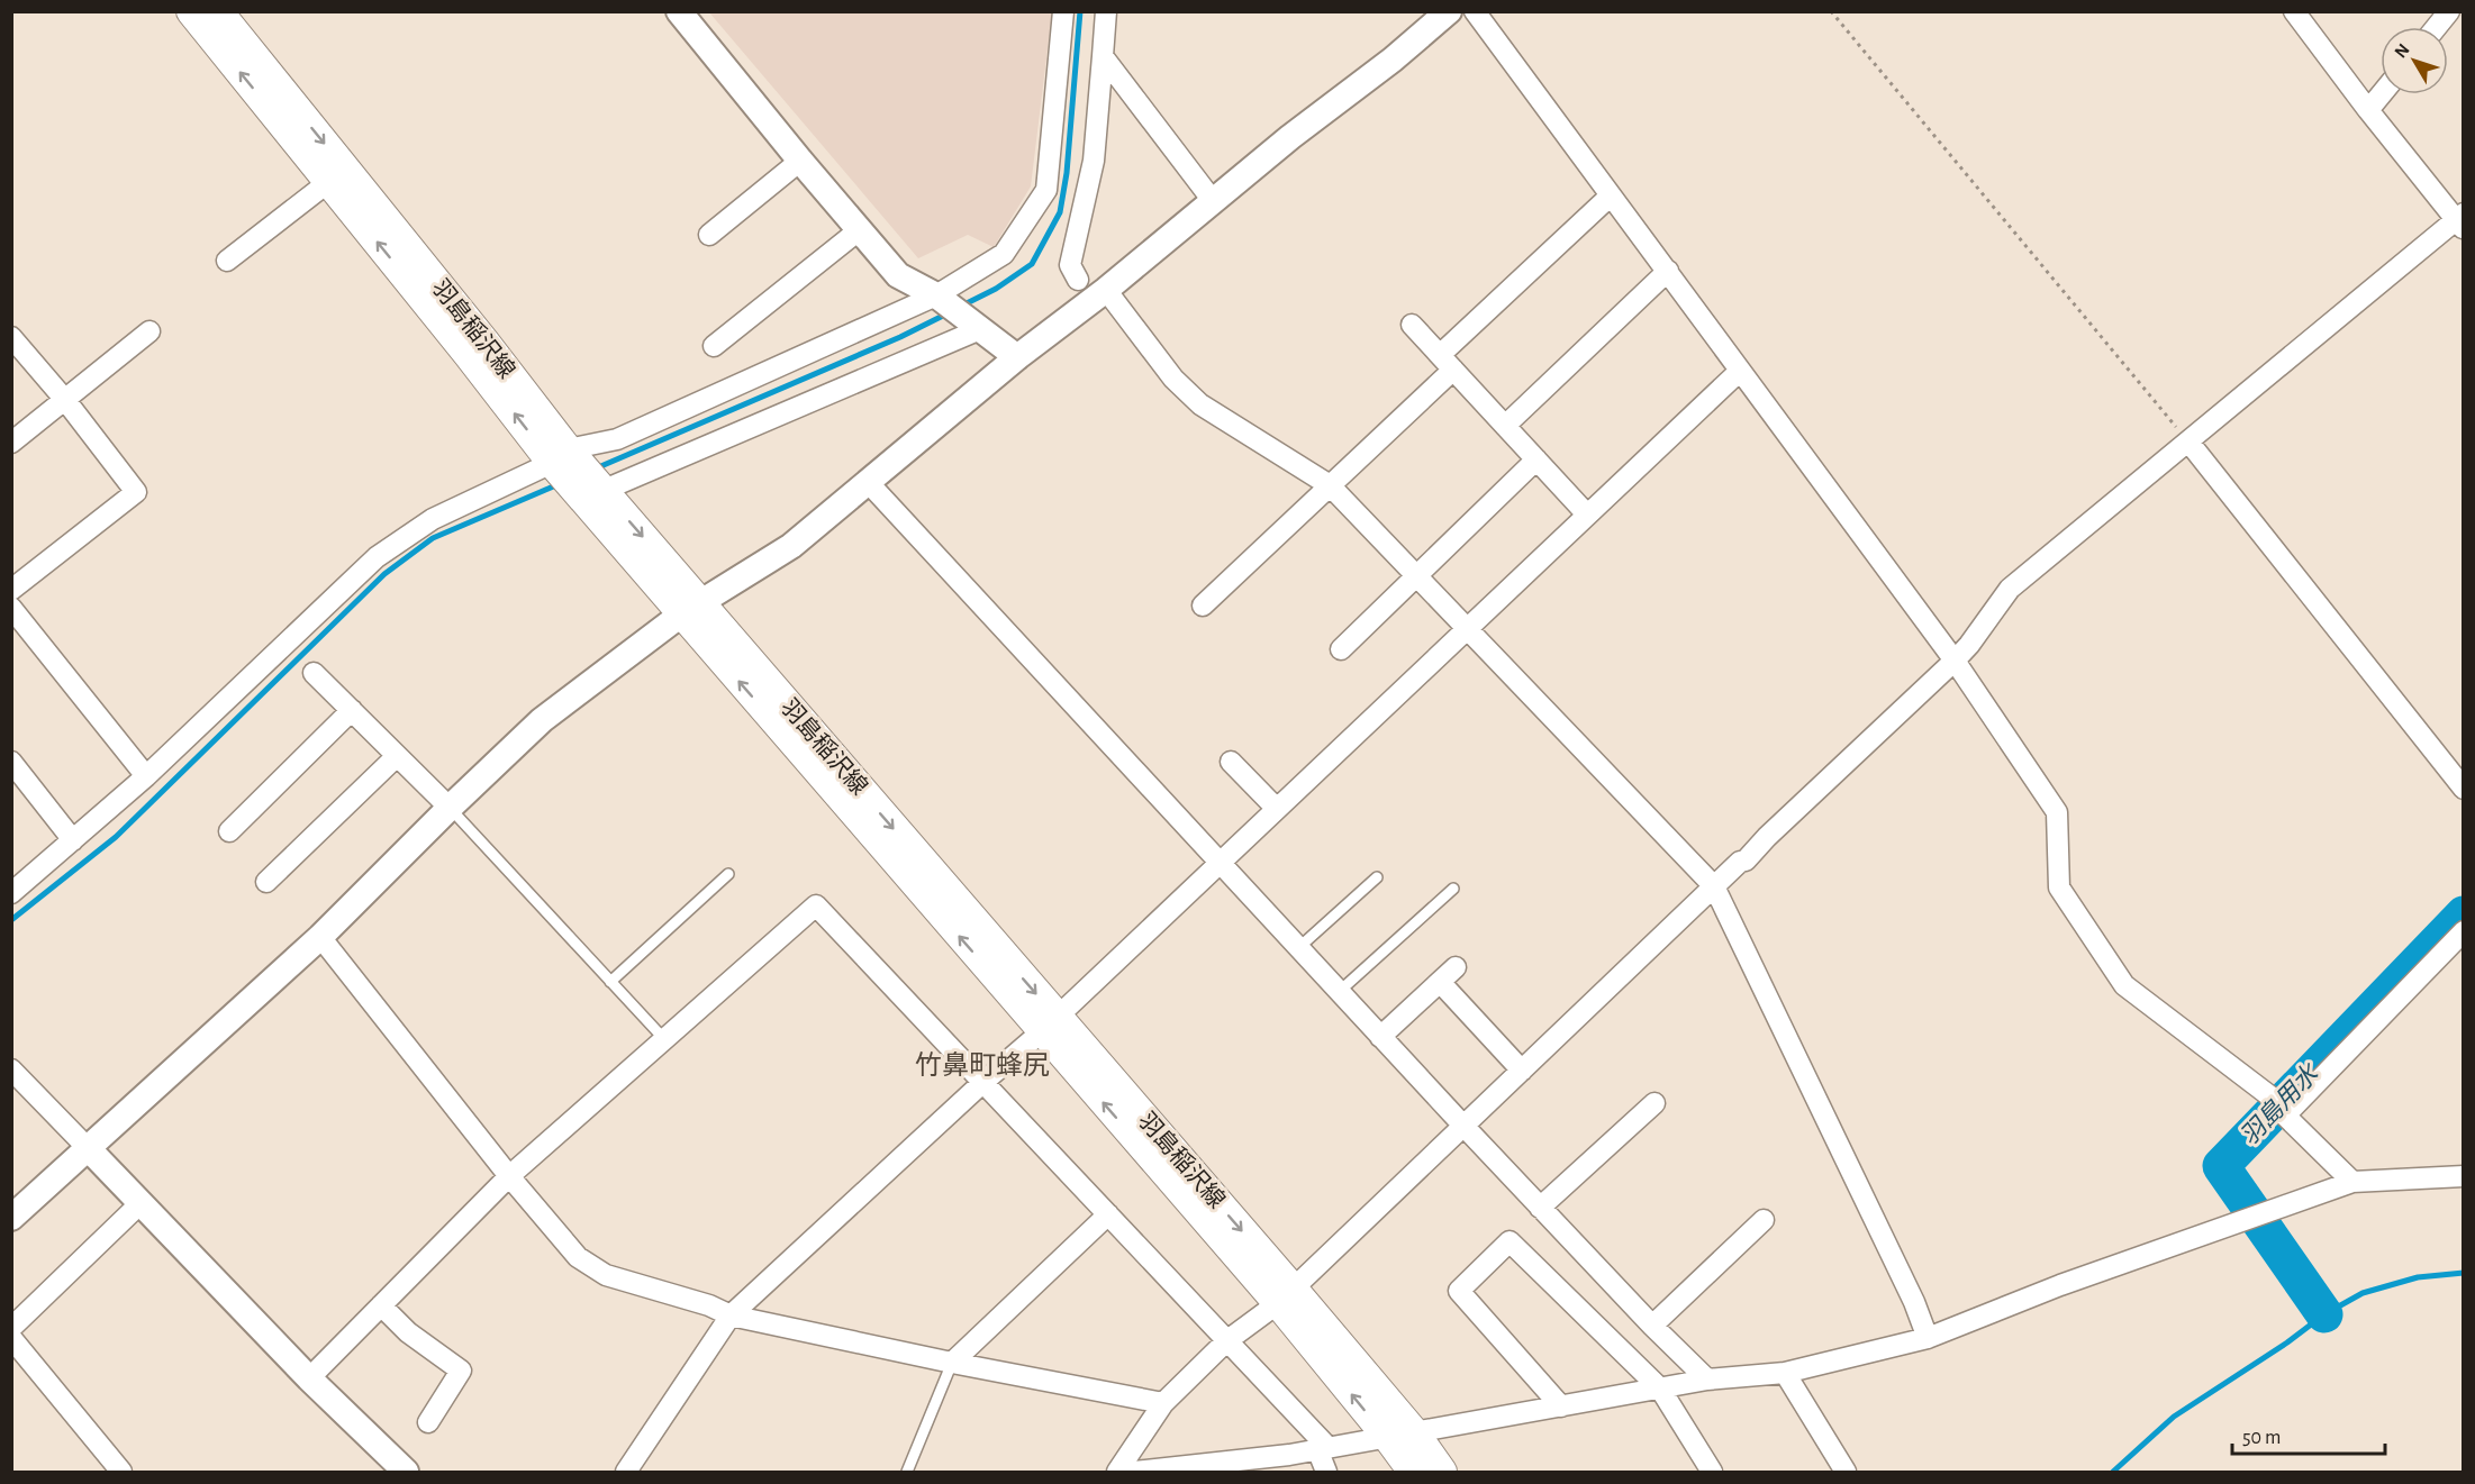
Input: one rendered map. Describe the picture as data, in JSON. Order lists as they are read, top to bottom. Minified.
{"streets":{"main road":["羽島稲沢線"]},"districts":["竹鼻町蜂尻"],"water":["羽島用水"],"scale_bar":"50 m","north":"top left"}
